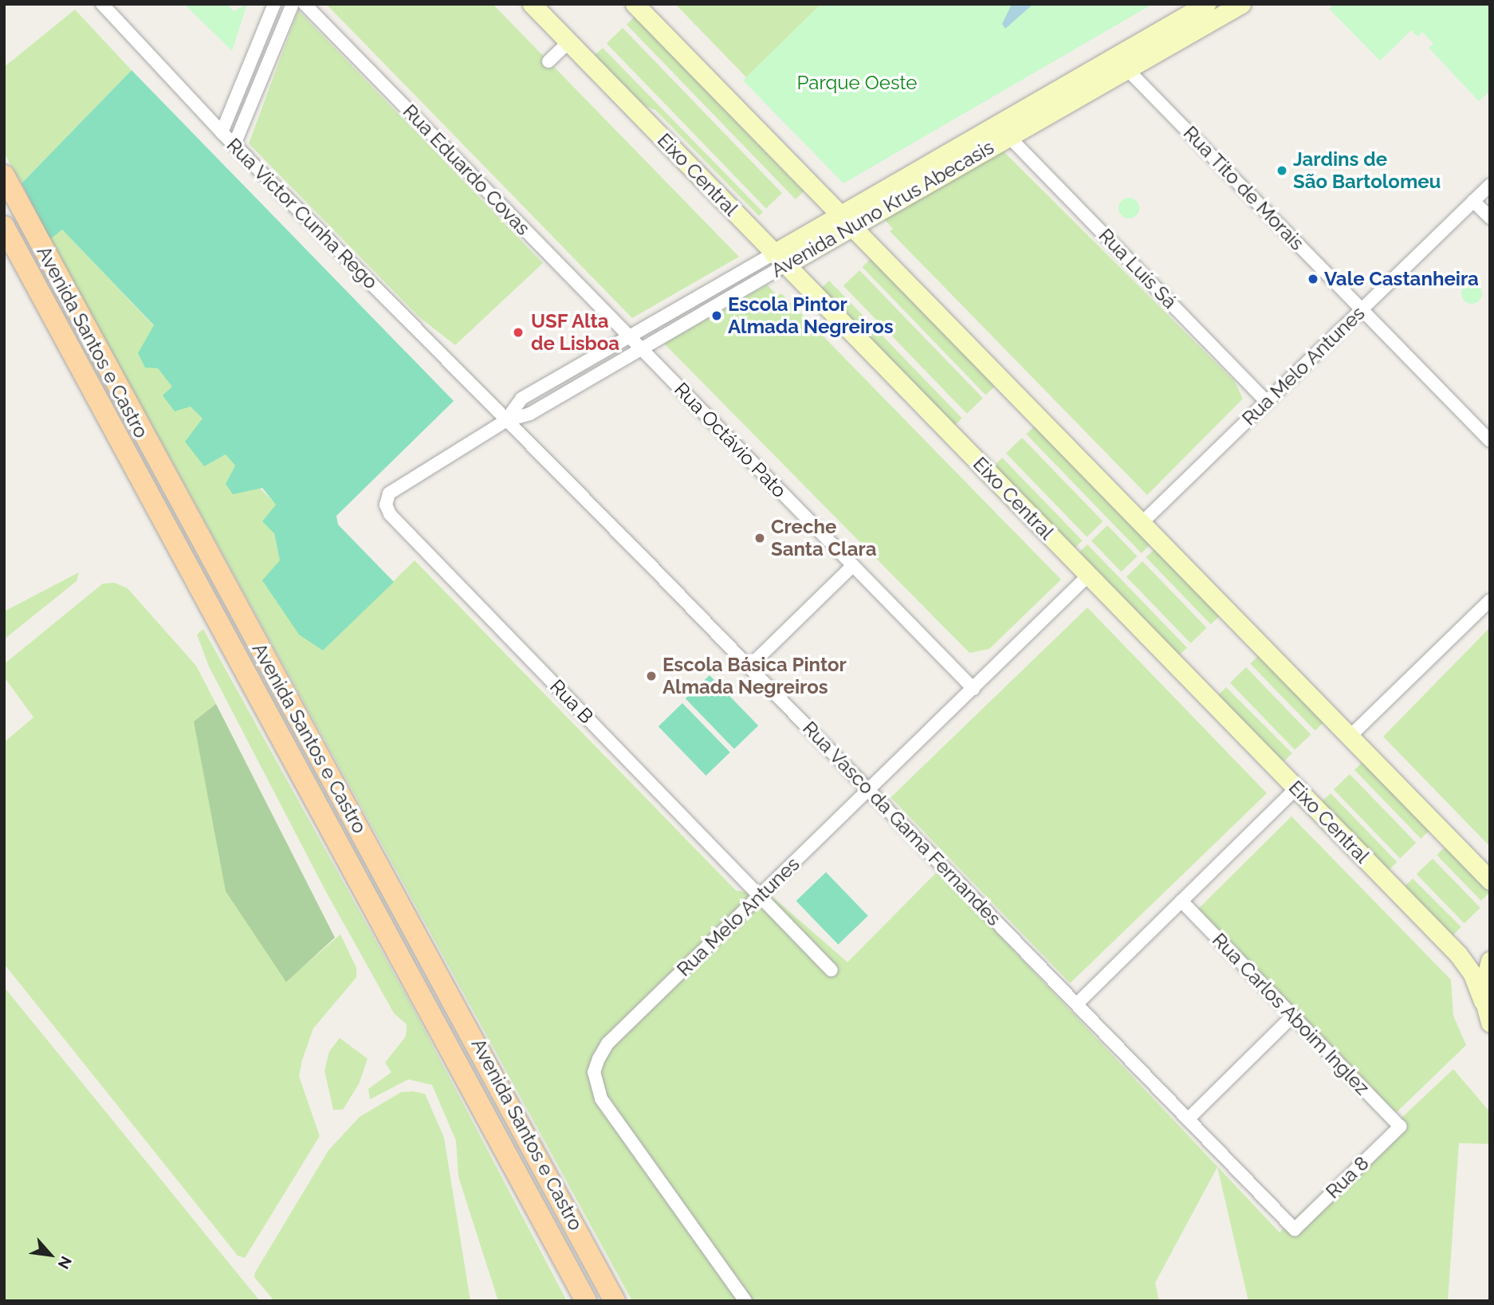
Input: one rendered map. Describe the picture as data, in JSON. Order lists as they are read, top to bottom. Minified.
{"streets":{"main road":["Eixo Central","Avenida Nuno Krus Abecasis","Avenida Santos e Castro"],"street":["Rua Eduardo Covas","Rua Tito de Morais","Rua Victor Cunha Rego","Rua Luís Sá","Rua Melo Antunes","Rua Octávio Pato","Rua B","Rua Vasco da Gama Fernandes","Rua Carlos Aboim Inglez","Rua 8"]},"crossings":[["Rua Eduardo Covas","Avenida Nuno Krus Abecasis"],["Rua Eduardo Covas","Rua Octávio Pato"],["Eixo Central","Avenida Nuno Krus Abecasis"],["Eixo Central","Rua Melo Antunes"],["Rua Tito de Morais","Avenida Nuno Krus Abecasis"],["Rua Tito de Morais","Rua Melo Antunes"],["Avenida Nuno Krus Abecasis","Rua Victor Cunha Rego"],["Avenida Nuno Krus Abecasis","Rua Luís Sá"],["Avenida Nuno Krus Abecasis","Rua Octávio Pato"],["Avenida Nuno Krus Abecasis","Rua B"],["Avenida Nuno Krus Abecasis","Rua Vasco da Gama Fernandes"],["Rua Victor Cunha Rego","Rua B"],["Rua Victor Cunha Rego","Rua Vasco da Gama Fernandes"],["Rua Luís Sá","Rua Melo Antunes"],["Rua Melo Antunes","Rua Octávio Pato"],["Rua Melo Antunes","Rua B"],["Rua Melo Antunes","Rua Vasco da Gama Fernandes"],["Rua B","Rua Vasco da Gama Fernandes"],["Rua Vasco da Gama Fernandes","Rua 8"],["Rua Carlos Aboim Inglez","Rua 8"]],"parks":["Parque Oeste"],"places":["Jardins de São Bartolomeu","Vale Castanheira","Escola Pintor Almada Negreiros","USF Alta de Lisboa","Creche Santa Clara","Escola Básica Pintor Almada Negreiros"],"north":"bottom right"}
